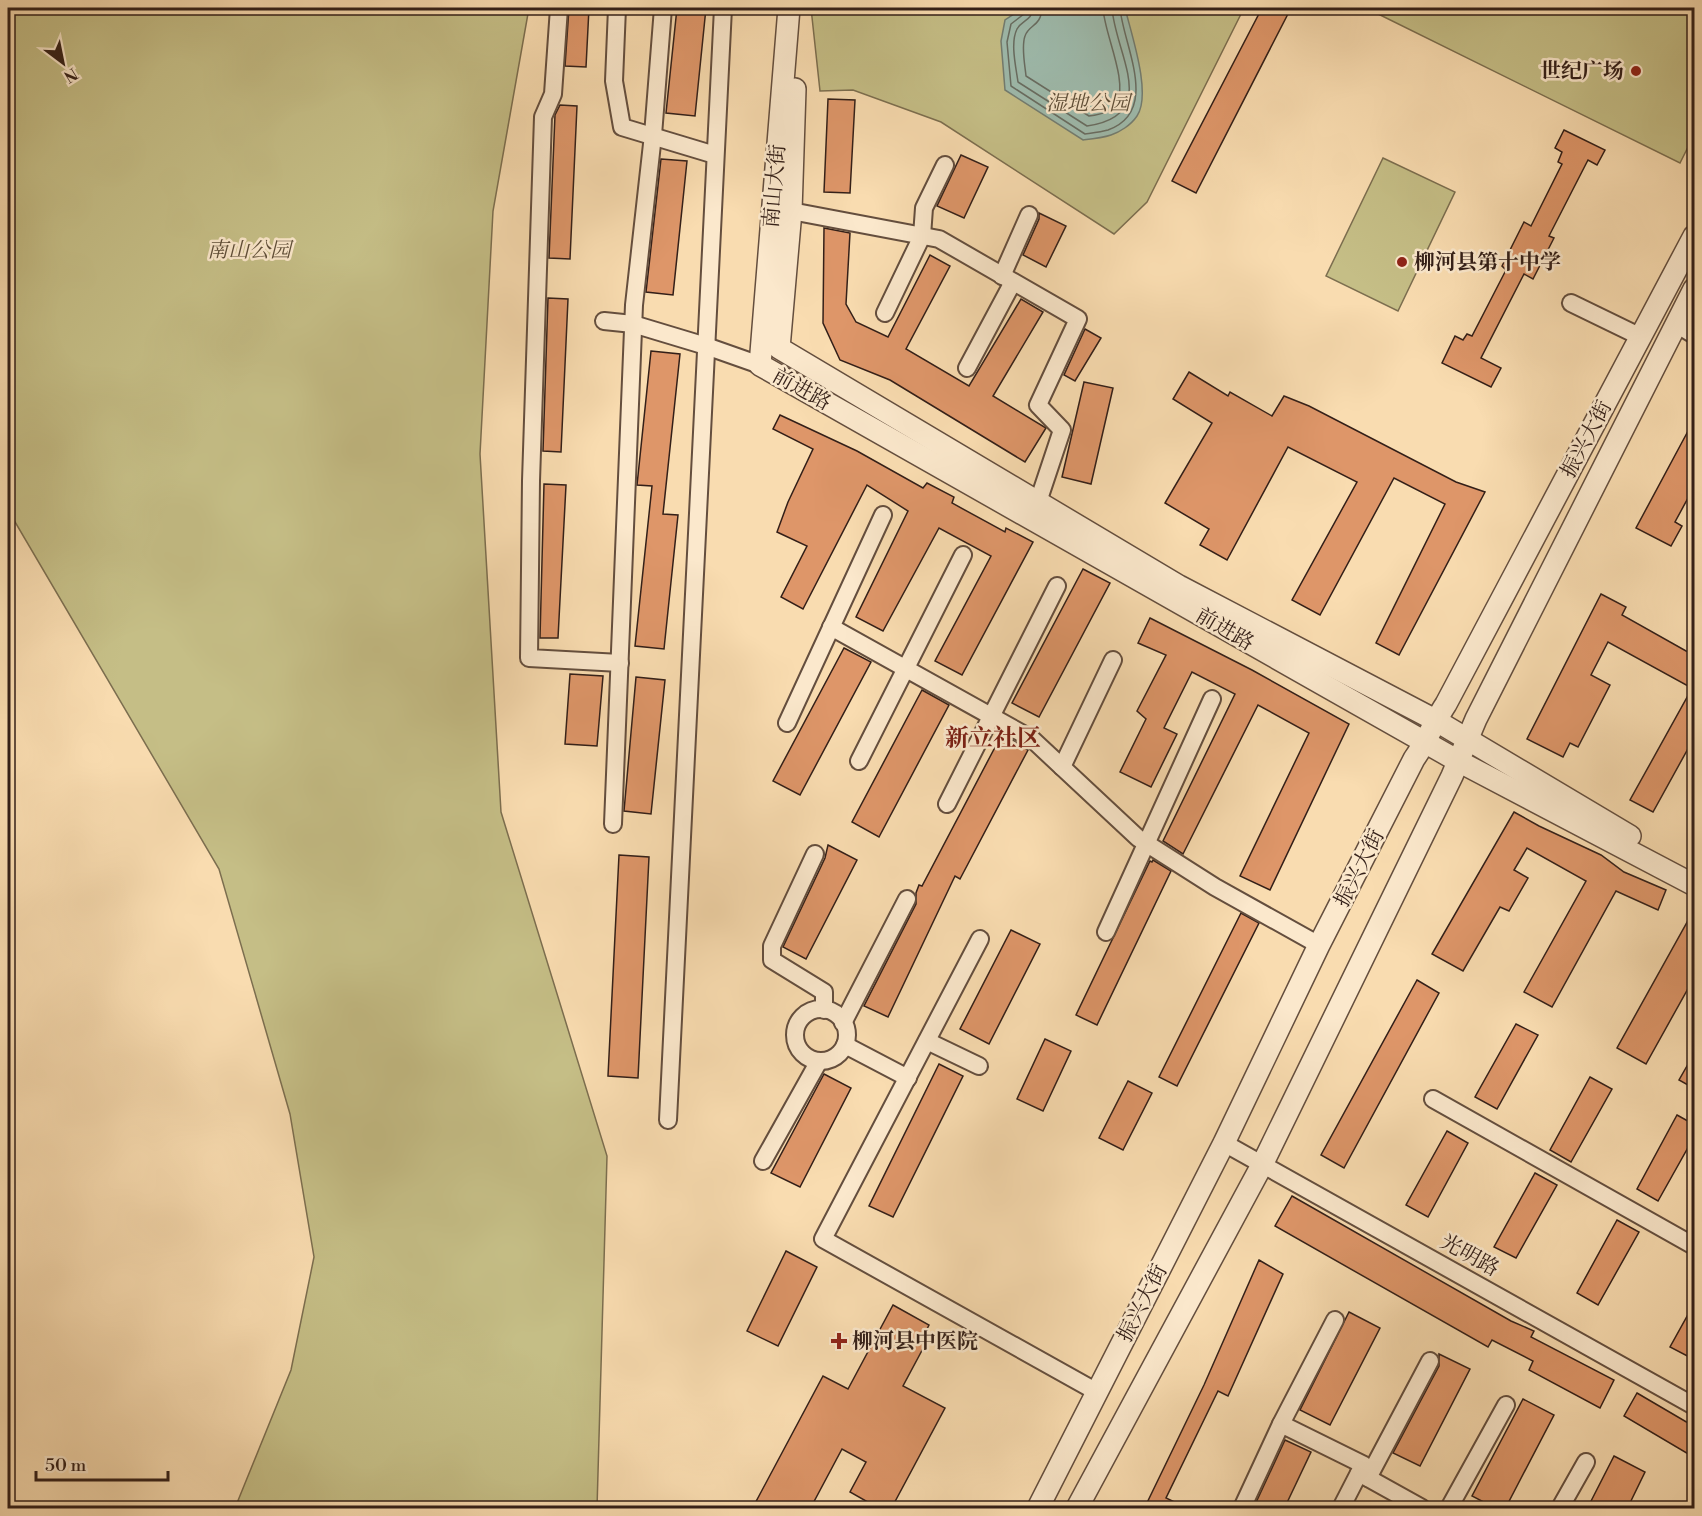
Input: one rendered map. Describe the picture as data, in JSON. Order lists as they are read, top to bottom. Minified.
{"streets":{"street":["南山大街","前进路","振兴大街","光明路"]},"crossings":[["南山大街","前进路"],["前进路","振兴大街"],["振兴大街","光明路"]],"districts":["新立社区"],"parks":["湿地公园","南山公园"],"places":{"other":["世纪广场","柳河县第十中学"],"health":["柳河县中医院"]},"scale_bar":"50 m","north":"bottom right"}
